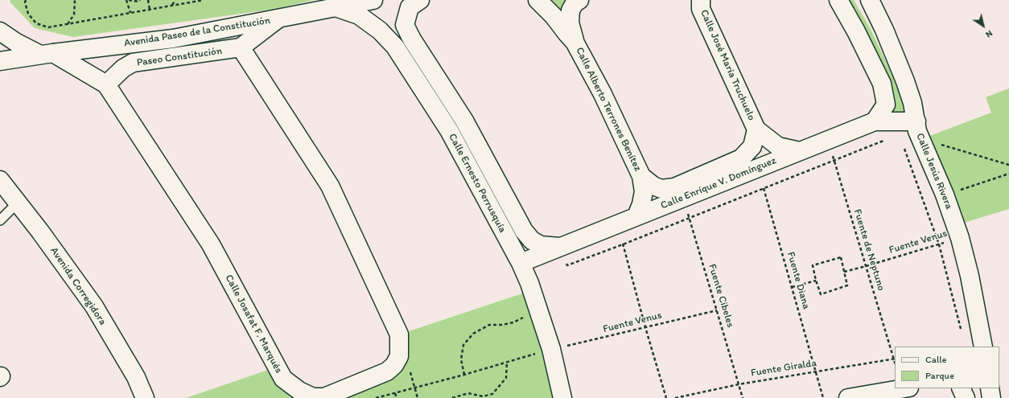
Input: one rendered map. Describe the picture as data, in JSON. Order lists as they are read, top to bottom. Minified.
{"streets":{"street":["Avenida Paseo de la Constitución","Paseo Constitución","Calle José María Truchuelo","Calle Alberto Terrones Benítez","Calle Jesús Rivera","Calle Ernesto Perrusquía","Calle Enríque V. Domínguez","Avenida Corregidora","Calle Josafat F. Marqués"],"path":["Fuente Venus","Fuente de Neptuno","Fuente Diana","Fuente Cibeles","Fuente Giralda"]},"crossings":[["Avenida Paseo de la Constitución","Calle Ernesto Perrusquía"],["Avenida Paseo de la Constitución","Calle Josafat F. Marqués"],["Paseo Constitución","Calle Josafat F. Marqués"],["Calle José María Truchuelo","Calle Enríque V. Domínguez"],["Calle Alberto Terrones Benítez","Calle Enríque V. Domínguez"],["Calle Jesús Rivera","Calle Enríque V. Domínguez"],["Calle Jesús Rivera","Fuente Venus"],["Calle Ernesto Perrusquía","Calle Enríque V. Domínguez"],["Calle Ernesto Perrusquía","Fuente Venus"],["Calle Enríque V. Domínguez","Fuente de Neptuno"],["Calle Enríque V. Domínguez","Fuente Diana"],["Calle Enríque V. Domínguez","Fuente Cibeles"],["Fuente Venus","Fuente de Neptuno"],["Fuente Venus","Fuente Cibeles"],["Fuente de Neptuno","Fuente Giralda"],["Fuente Diana","Fuente Giralda"],["Fuente Cibeles","Fuente Giralda"]],"legend":["Calle","Parque"],"north":"bottom right"}
